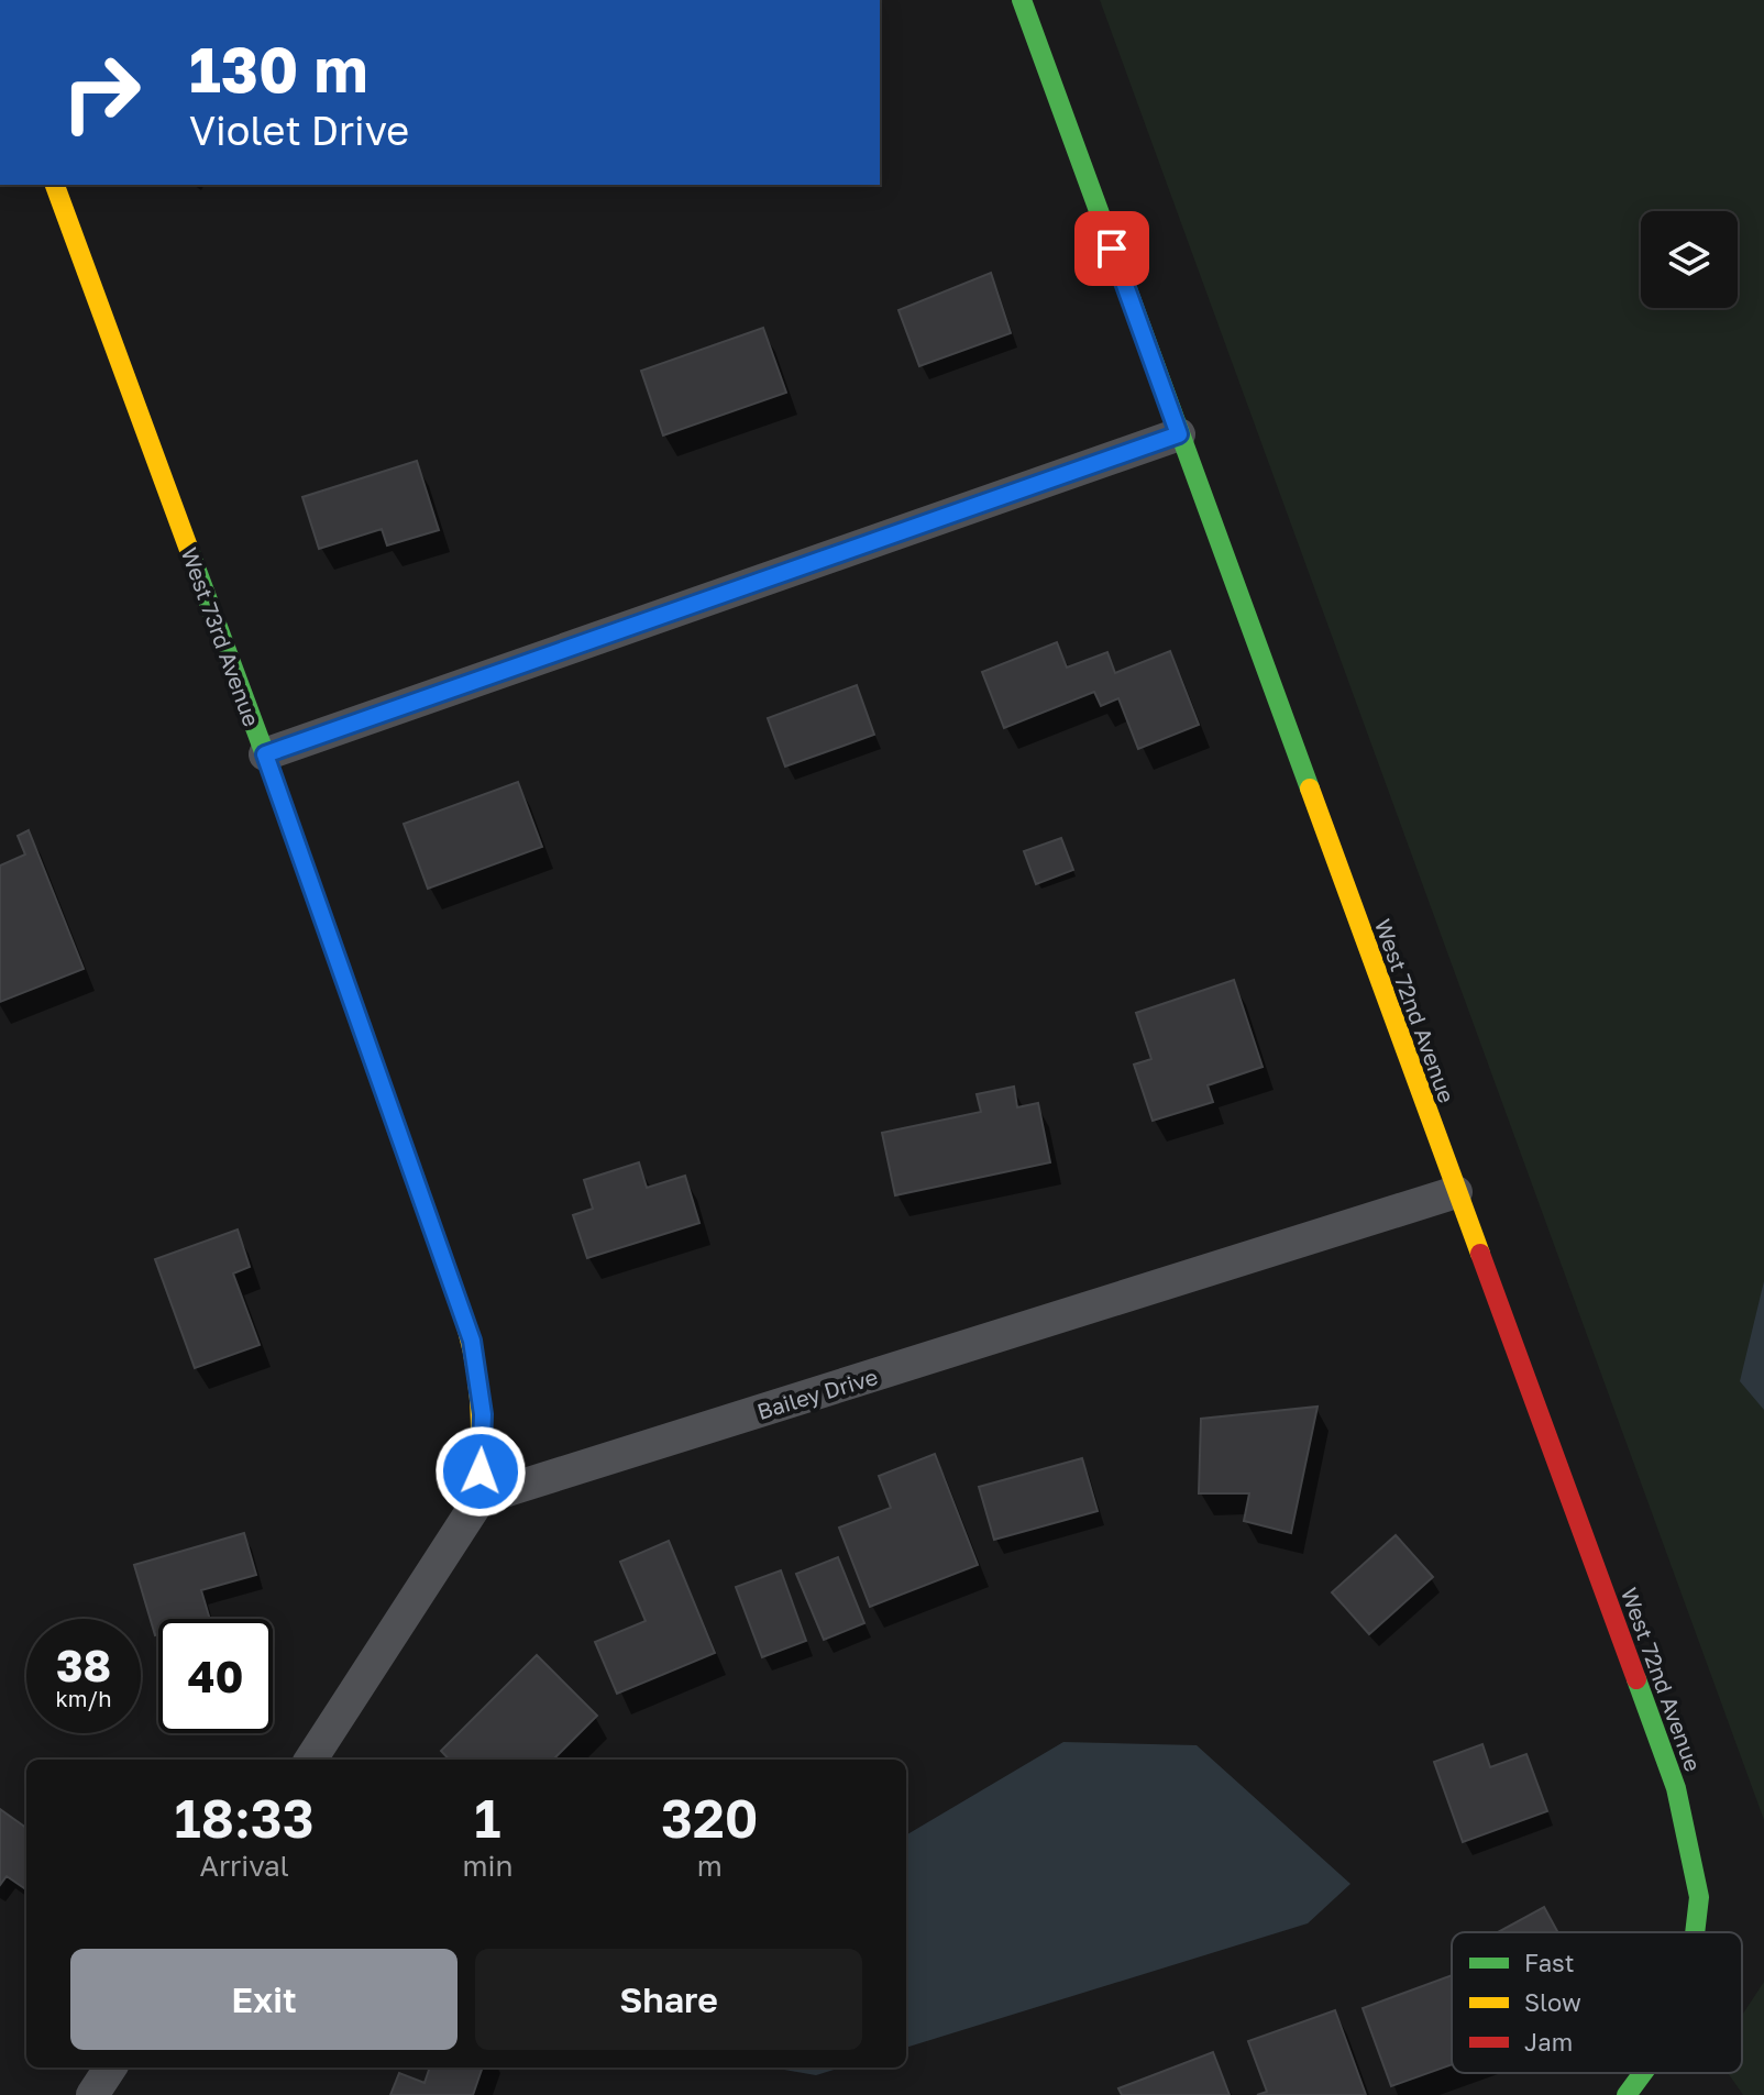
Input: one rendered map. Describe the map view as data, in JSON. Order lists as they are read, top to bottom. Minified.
{"streets":{"street":["West 73rd Avenue","West 72nd Avenue","Bailey Drive"]},"crossings":[["West 73rd Avenue","Bailey Drive"],["West 72nd Avenue","Bailey Drive"]],"legend":["Fast","Slow","Jam"],"page":{"turn":["130 m","Violet Drive"],"speed":"38 km/h","limit":"40","eta":["18:33","Arrival","1","min","320","m"],"buttons":["Exit","Share"]}}
